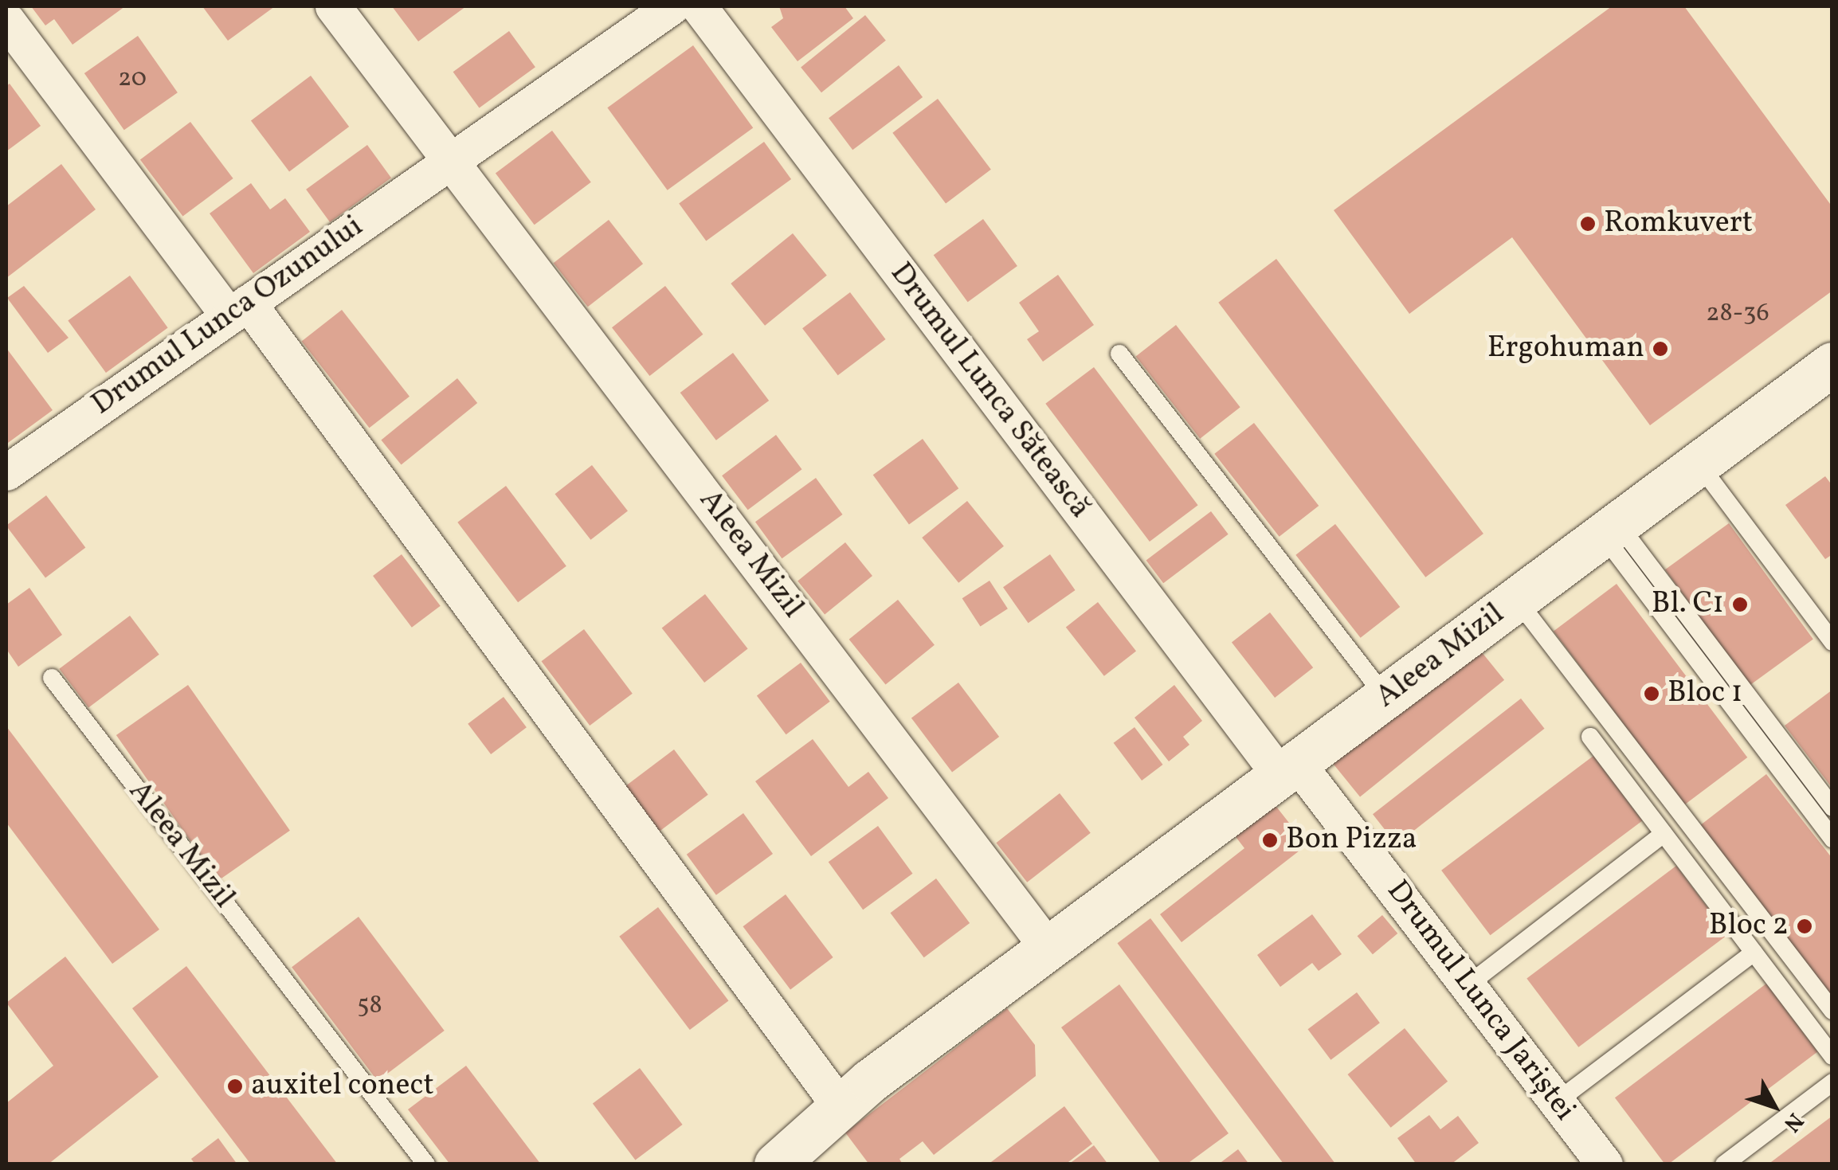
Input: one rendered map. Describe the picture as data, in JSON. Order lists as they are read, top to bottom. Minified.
{"streets":{"street":["Drumul Lunca Ozunului","Drumul Lunca Sătească","Aleea Mizil","Drumul Lunca Jariștei"]},"crossings":[["Drumul Lunca Ozunului","Aleea Mizil"],["Drumul Lunca Sătească","Aleea Mizil"],["Drumul Lunca Sătească","Drumul Lunca Jariștei"],["Aleea Mizil","Drumul Lunca Jariștei"]],"places":["Romkuvert","Ergohuman","Bl. C1","Bloc 1","Bon Pizza","Bloc 2","auxitel conect"],"house_numbers":["20","28-36","58"],"north":"bottom right"}
